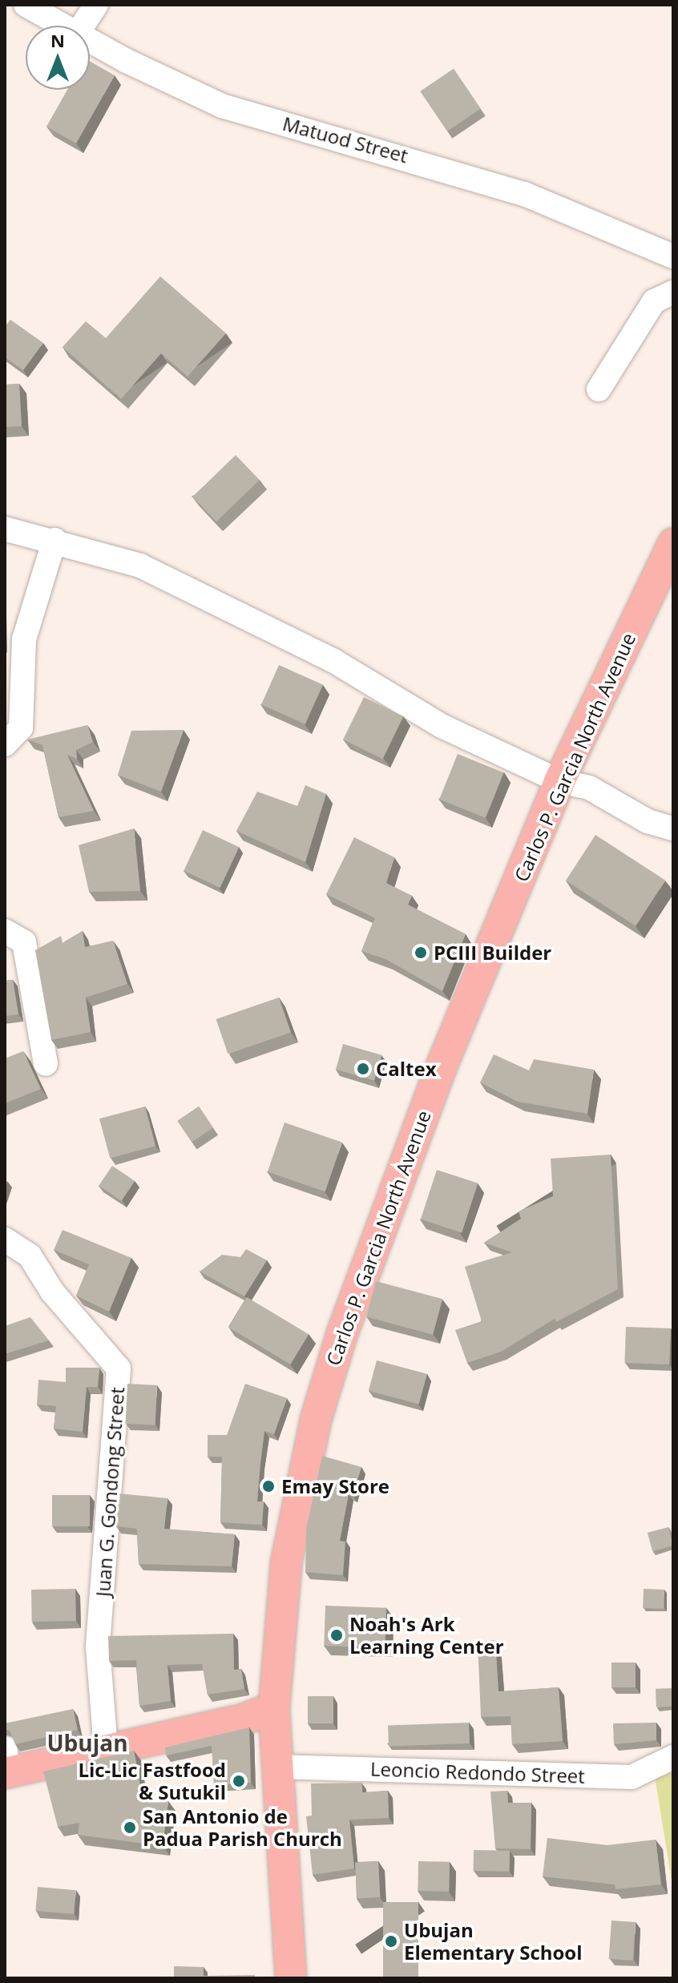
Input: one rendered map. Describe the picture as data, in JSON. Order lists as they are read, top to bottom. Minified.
{"streets":{"main road":["Carlos P. Garcia North Avenue"],"street":["Matuod Street","Juan G. Gondong Street","Leoncio Redondo Street"]},"crossings":[["Carlos P. Garcia North Avenue","Leoncio Redondo Street"]],"districts":["Ubujan"],"places":["PCIII Builder","Caltex","Emay Store","Noah's Ark Learning Center","Lic-Lic Fastfood & Sutukil","San Antonio de Padua Parish Church","Ubujan Elementary School"],"north":"top"}
